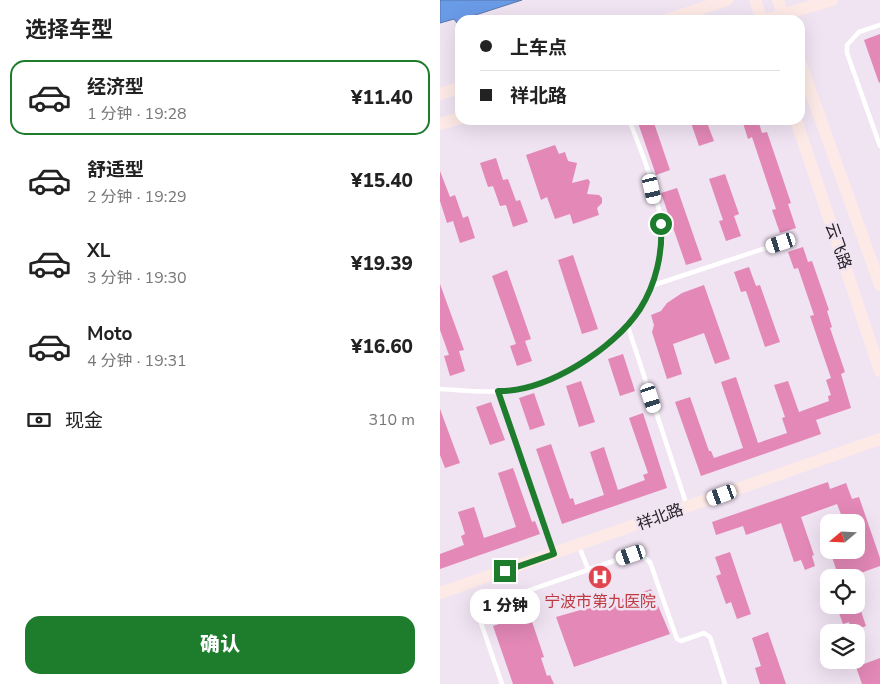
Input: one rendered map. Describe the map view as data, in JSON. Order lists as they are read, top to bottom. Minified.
{"streets":{"main road":["云飞路","祥北路"]},"places":{"hospital":["宁波市第九医院"]},"north":"left","page":{"heading":"选择车型","banner":["上车点","祥北路"],"list":[{"name":"经济型","note":"1 分钟 · 19:28","value":"¥11.40"},{"name":"舒适型","note":"2 分钟 · 19:29","value":"¥15.40"},{"name":"XL","note":"3 分钟 · 19:30","value":"¥19.39"},{"name":"Moto","note":"4 分钟 · 19:31","value":"¥16.60"}],"pay":["现金","310 m"],"bubble":"1 分钟","buttons":"确认"}}
